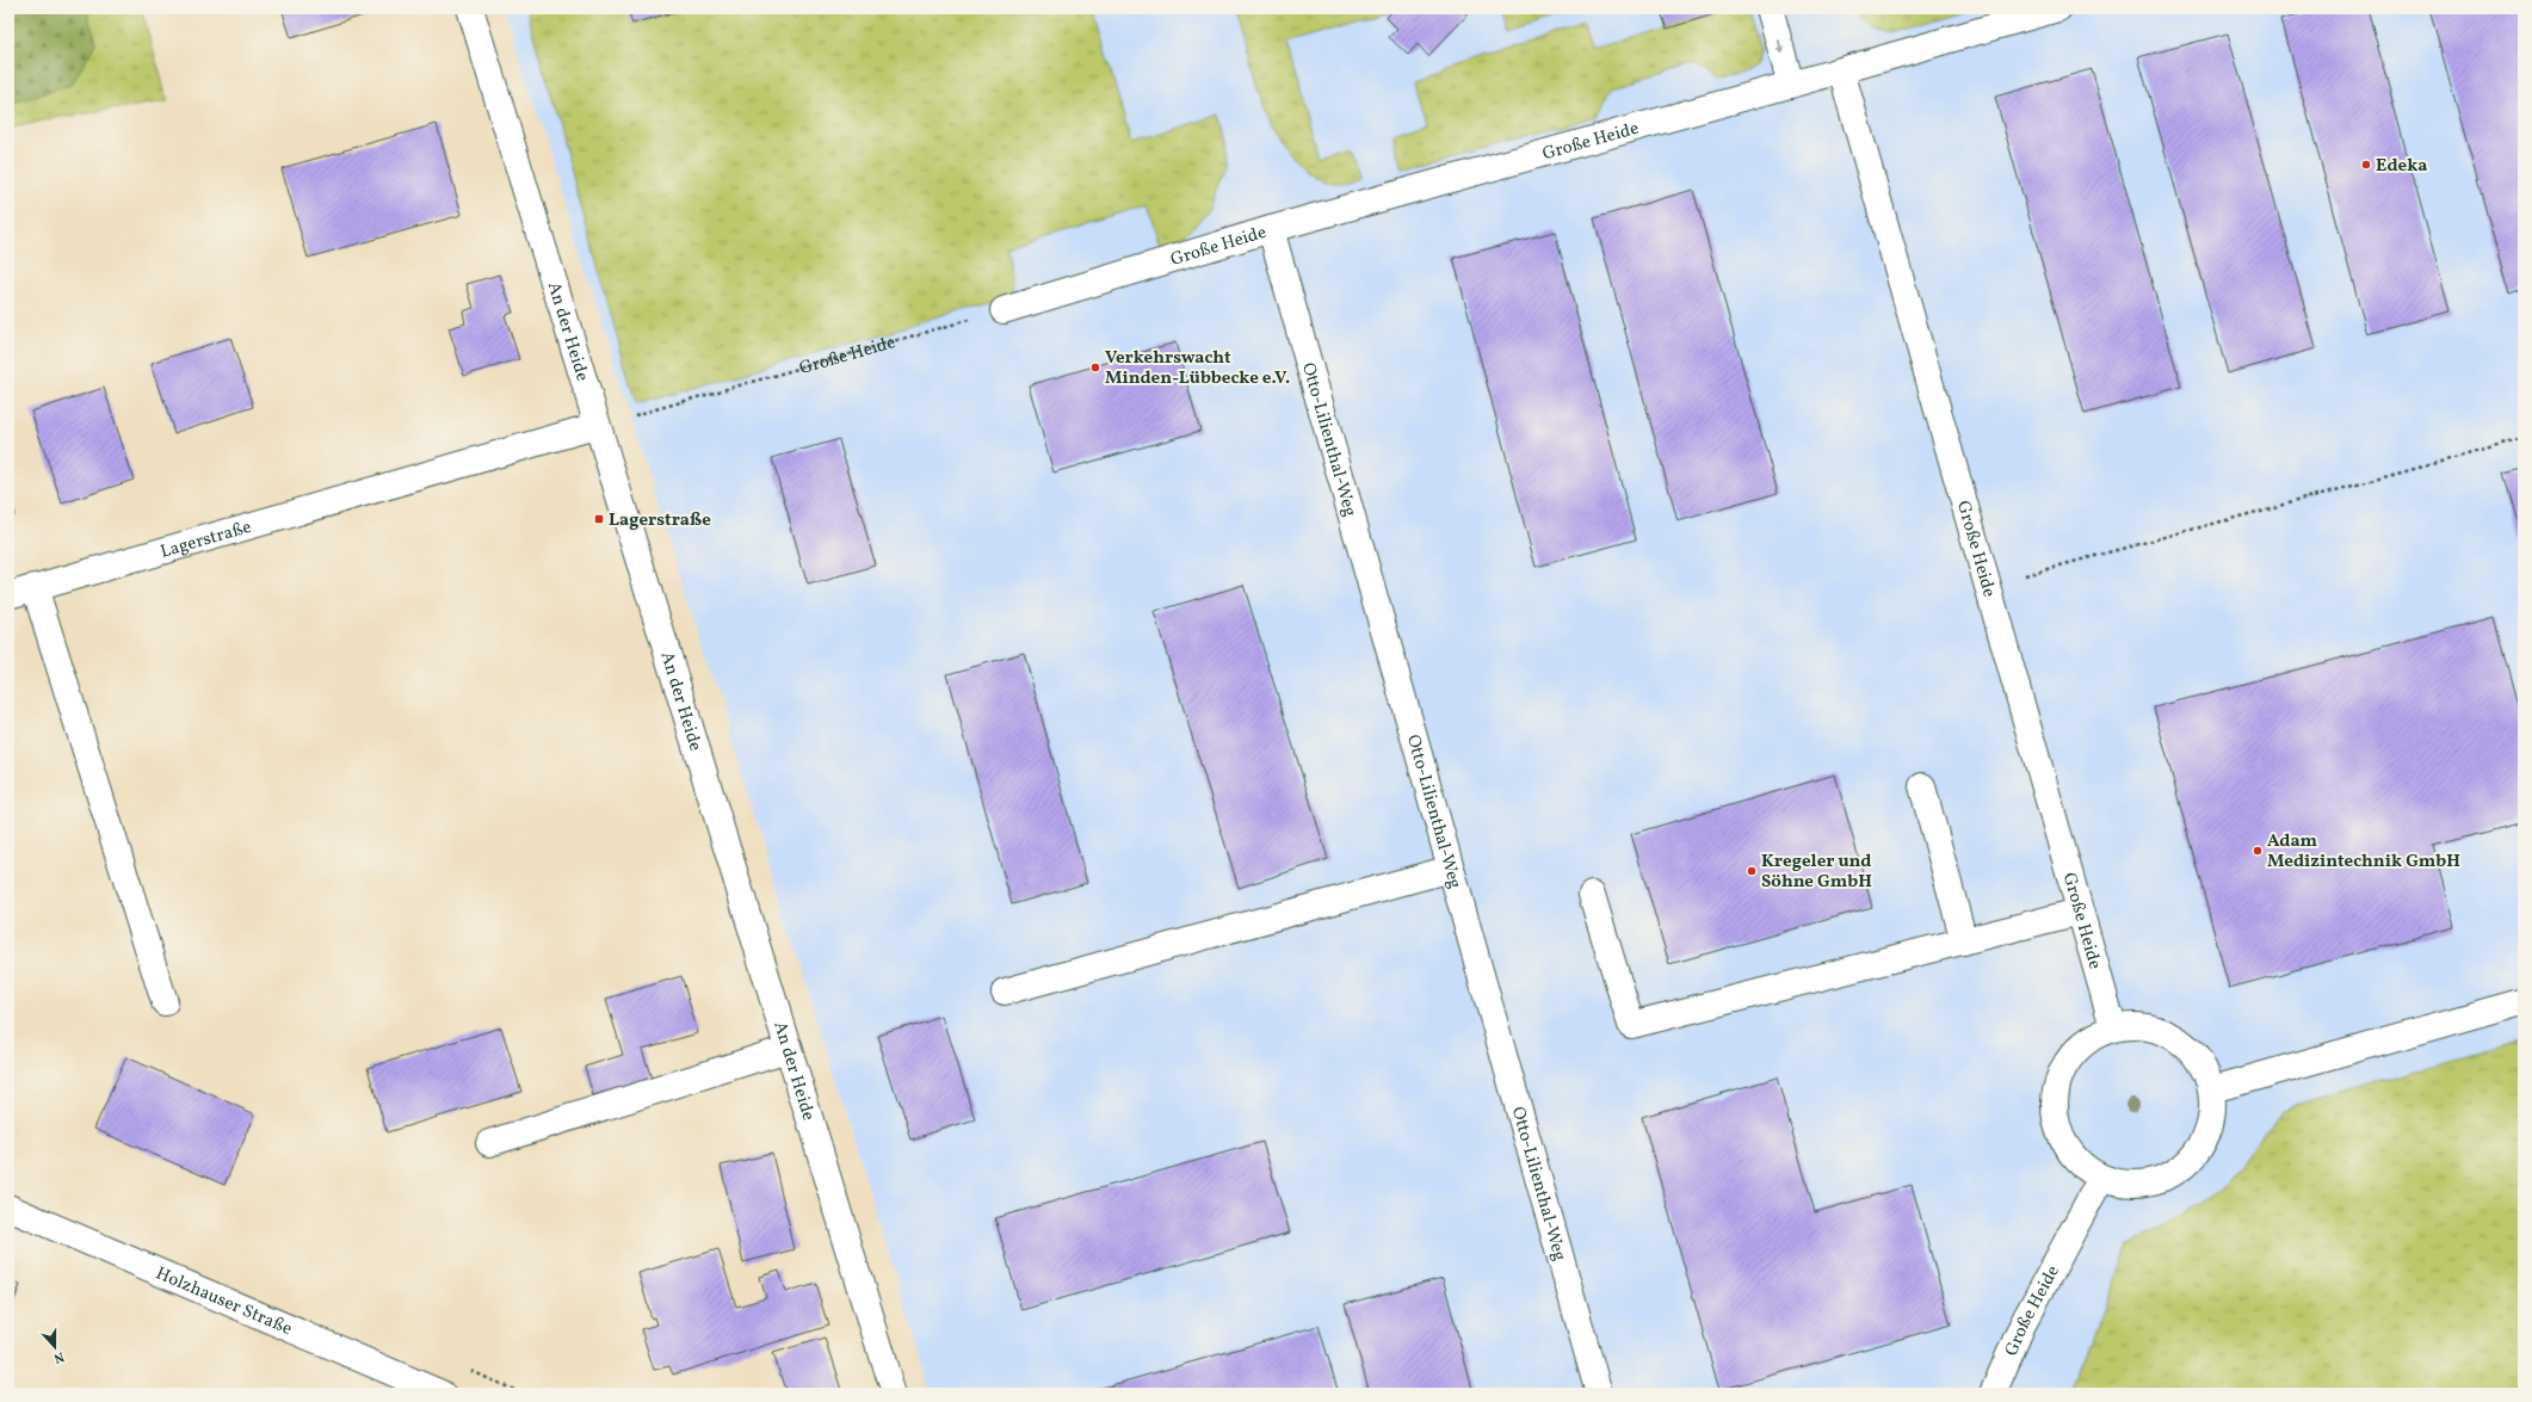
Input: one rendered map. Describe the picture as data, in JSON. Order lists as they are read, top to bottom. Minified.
{"streets":{"street":["Große Heide","An der Heide","Otto-Lilienthal-Weg","Lagerstraße","Holzhauser Straße"]},"crossings":[["Große Heide","An der Heide"],["Große Heide","Otto-Lilienthal-Weg"],["Große Heide","Lagerstraße"],["An der Heide","Lagerstraße"]],"places":{"other":["Edeka","Verkehrswacht Minden-Lübbecke e.V.","Adam Medizintechnik GmbH","Kregeler und Söhne GmbH"],"transit":["Lagerstraße"]},"north":"bottom"}
